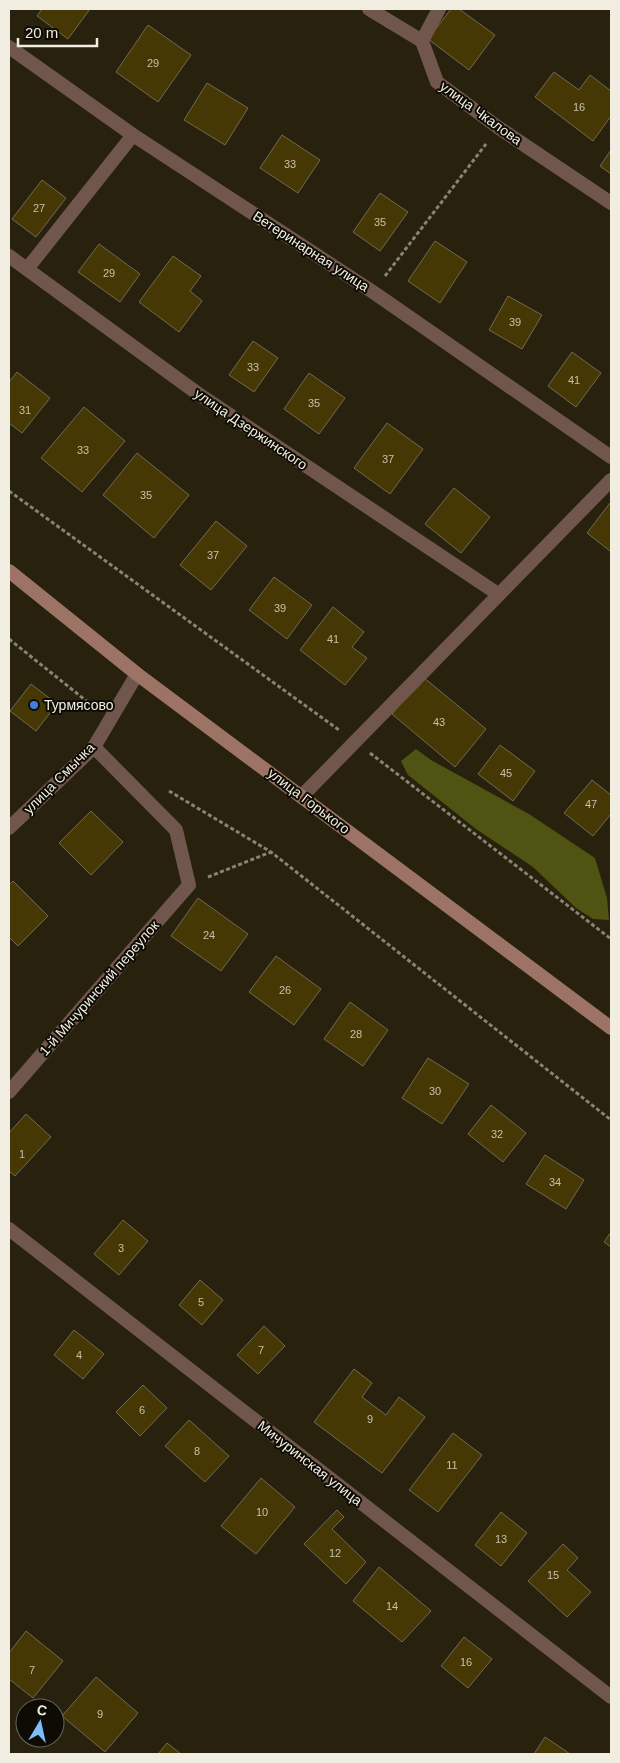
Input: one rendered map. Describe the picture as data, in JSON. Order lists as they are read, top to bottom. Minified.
{"streets":{"main road":["улица Горького"],"street":["улица Чкалова","Ветеринарная улица","улица Дзержинского","улица Смычка","1-й Мичуринский переулок","Мичуринская улица"]},"crossings":[["улица Смычка","улица Горького"]],"places":["Турмясово"],"house_numbers":["29","16","33","27","35","29","39","33","41","35","31","33","37","35","37","39","41","43","45","47","24","26","28","30","32","1","34","3","5","7","4","6","9","8","11","10","13","12","15","14","16","7","9"],"scale_bar":"20 m","north":"top"}
